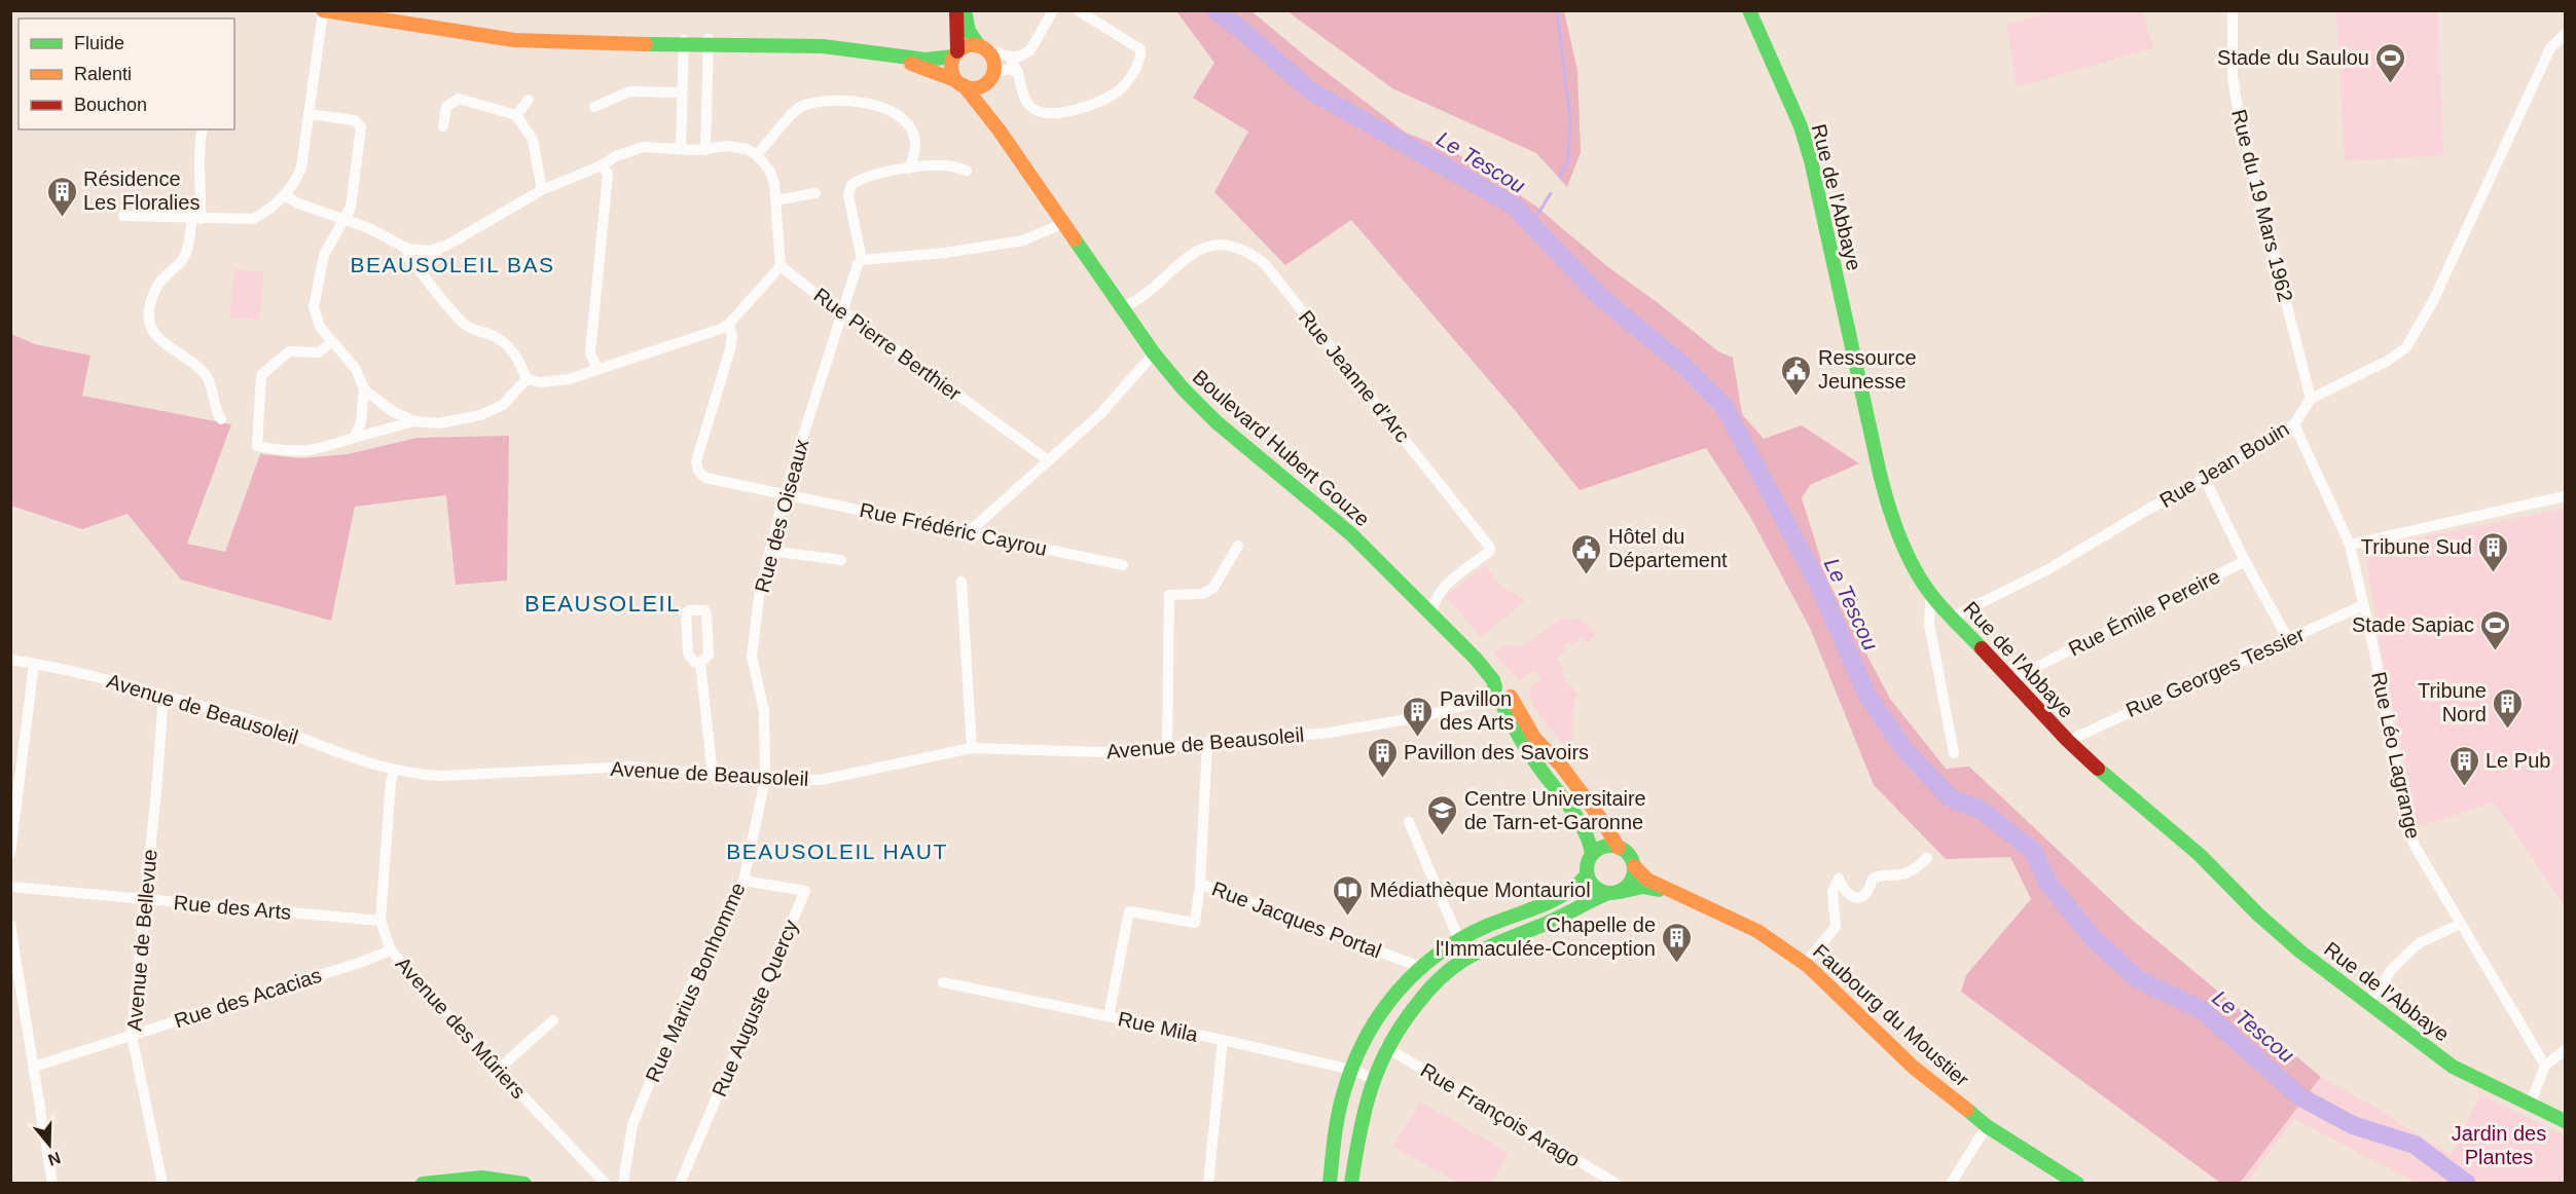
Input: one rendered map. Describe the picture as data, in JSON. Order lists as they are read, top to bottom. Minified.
{"streets":{"main road":["Rue de l'Abbaye","Boulevard Hubert Gouze","Faubourg du Moustier"],"street":["Rue du 19 Mars 1962","Rue Pierre Berthier","Rue Jeanne d'Arc","Rue Jean Bouin","Rue des Oiseaux","Rue Frédéric Cayrou","Rue Émile Pereire","Rue Georges Tessier","Avenue de Beausoleil","Rue Léo Lagrange","Rue des Arts","Rue Jacques Portal","Avenue de Bellevue","Rue Marius Bonhomme","Rue des Acacias","Rue Auguste Quercy","Rue Mila","Avenue des Mûriers","Rue François Arago"]},"crossings":[["Rue de l'Abbaye","Rue Jean Bouin"],["Rue de l'Abbaye","Rue Émile Pereire"],["Rue de l'Abbaye","Rue Georges Tessier"],["Rue du 19 Mars 1962","Rue Jean Bouin"],["Rue Pierre Berthier","Rue des Oiseaux"],["Rue Jeanne d'Arc","Boulevard Hubert Gouze"],["Boulevard Hubert Gouze","Avenue de Beausoleil"],["Boulevard Hubert Gouze","Faubourg du Moustier"],["Rue Jean Bouin","Rue Léo Lagrange"],["Rue des Oiseaux","Rue Frédéric Cayrou"],["Rue des Oiseaux","Avenue de Beausoleil"],["Rue des Oiseaux","Rue Marius Bonhomme"],["Rue Georges Tessier","Rue Léo Lagrange"],["Avenue de Beausoleil","Rue Jacques Portal"],["Avenue de Beausoleil","Avenue de Bellevue"],["Avenue de Beausoleil","Rue Marius Bonhomme"],["Avenue de Beausoleil","Avenue des Mûriers"],["Rue des Arts","Avenue de Bellevue"],["Rue des Arts","Avenue des Mûriers"],["Avenue de Bellevue","Rue des Acacias"],["Rue Marius Bonhomme","Rue Auguste Quercy"],["Rue des Acacias","Avenue des Mûriers"],["Faubourg du Moustier","Rue Mila"],["Faubourg du Moustier","Rue François Arago"]],"districts":["BEAUSOLEIL BAS","BEAUSOLEIL","BEAUSOLEIL HAUT"],"water":["Le Tescou"],"parks":["Jardin des Plantes"],"places":{"sports":["Stade du Saulou","Stade Sapiac"],"building":["Résidence Les Floralies","Tribune Sud","Tribune Nord","Pavillon des Arts","Pavillon des Savoirs","Le Pub","Chapelle de l'Immaculée-Conception"],"public building":["Ressource Jeunesse","Hôtel du Département"],"school or university":["Centre Universitaire de Tarn-et-Garonne"],"library":["Médiathèque Montauriol"]},"legend":["Fluide","Ralenti","Bouchon"],"north":"bottom"}
